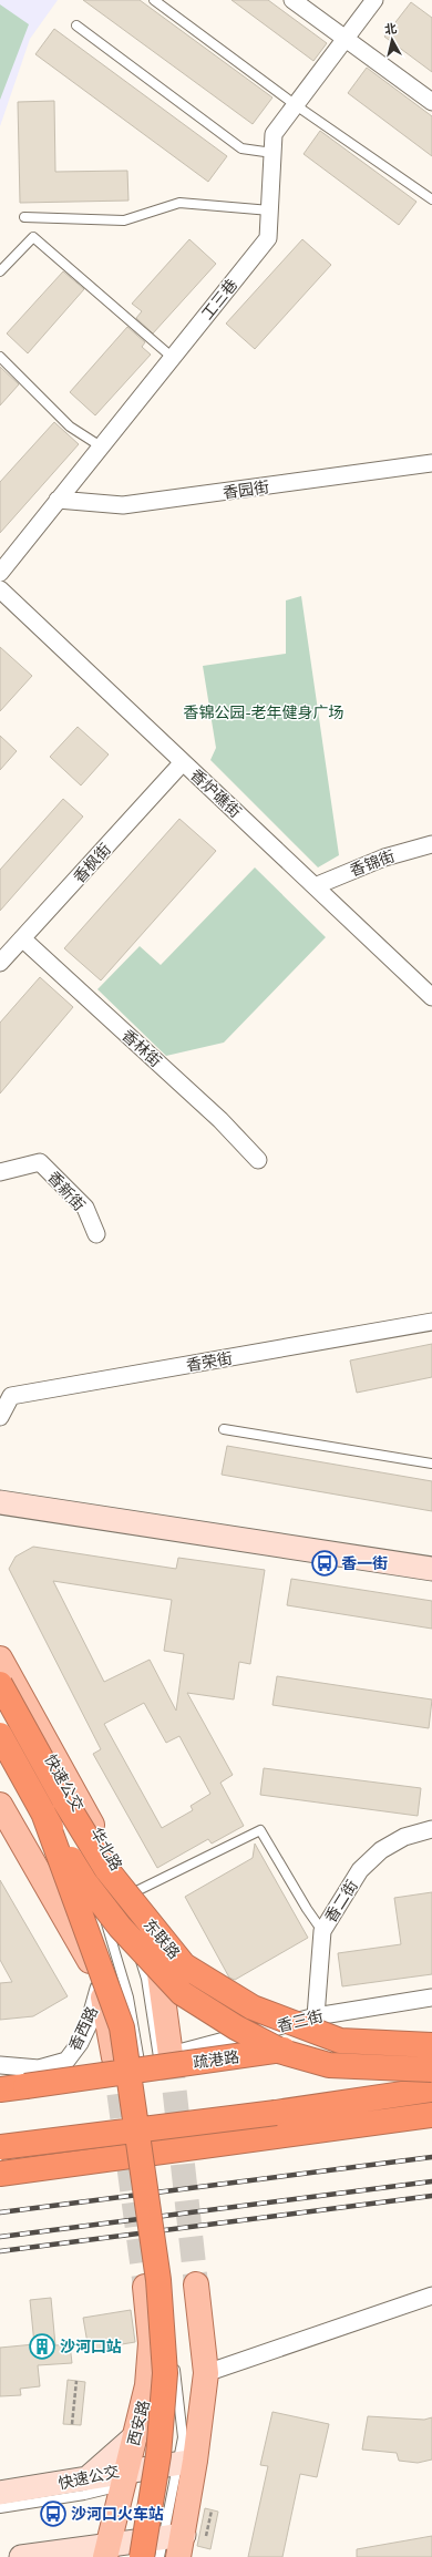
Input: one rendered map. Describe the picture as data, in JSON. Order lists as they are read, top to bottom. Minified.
{"streets":{"highway":["东联路","疏港路"],"main road":["华北路","西安路"],"street":["工三巷","香园街","香炉礁街","香枫街","香锦街","香林街","香新街","香荣街","香二街","香三街","香西路"],"lane":["快速公交"]},"crossings":[["工三巷","香园街"],["香炉礁街","香枫街"],["香炉礁街","香锦街"],["香枫街","香林街"],["快速公交","东联路"],["快速公交","西安路"],["华北路","香三街"],["香二街","香三街"]],"parks":["香锦公园-老年健身广场"],"places":{"bus stop":["香一街","沙河口火车站"],"building":["沙河口站"]},"north":"top"}
